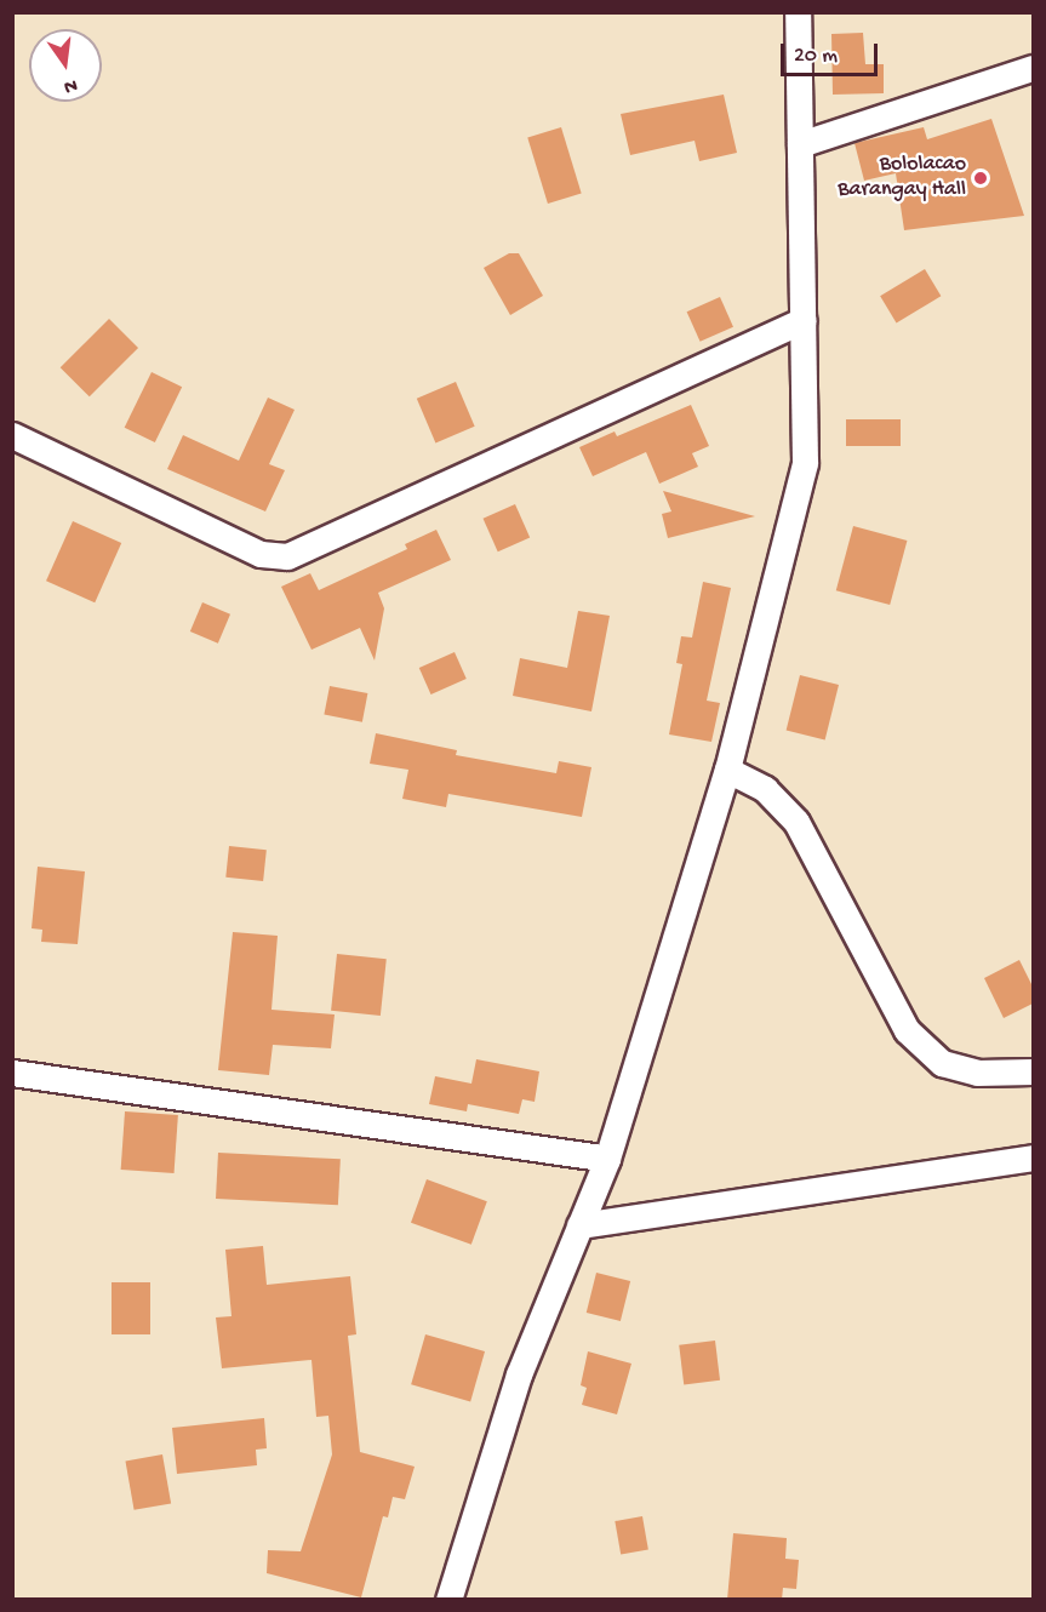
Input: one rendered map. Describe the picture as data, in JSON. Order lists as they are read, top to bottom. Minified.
{"places":["Bololacao Barangay Hall"],"scale_bar":"20 m","north":"bottom"}
